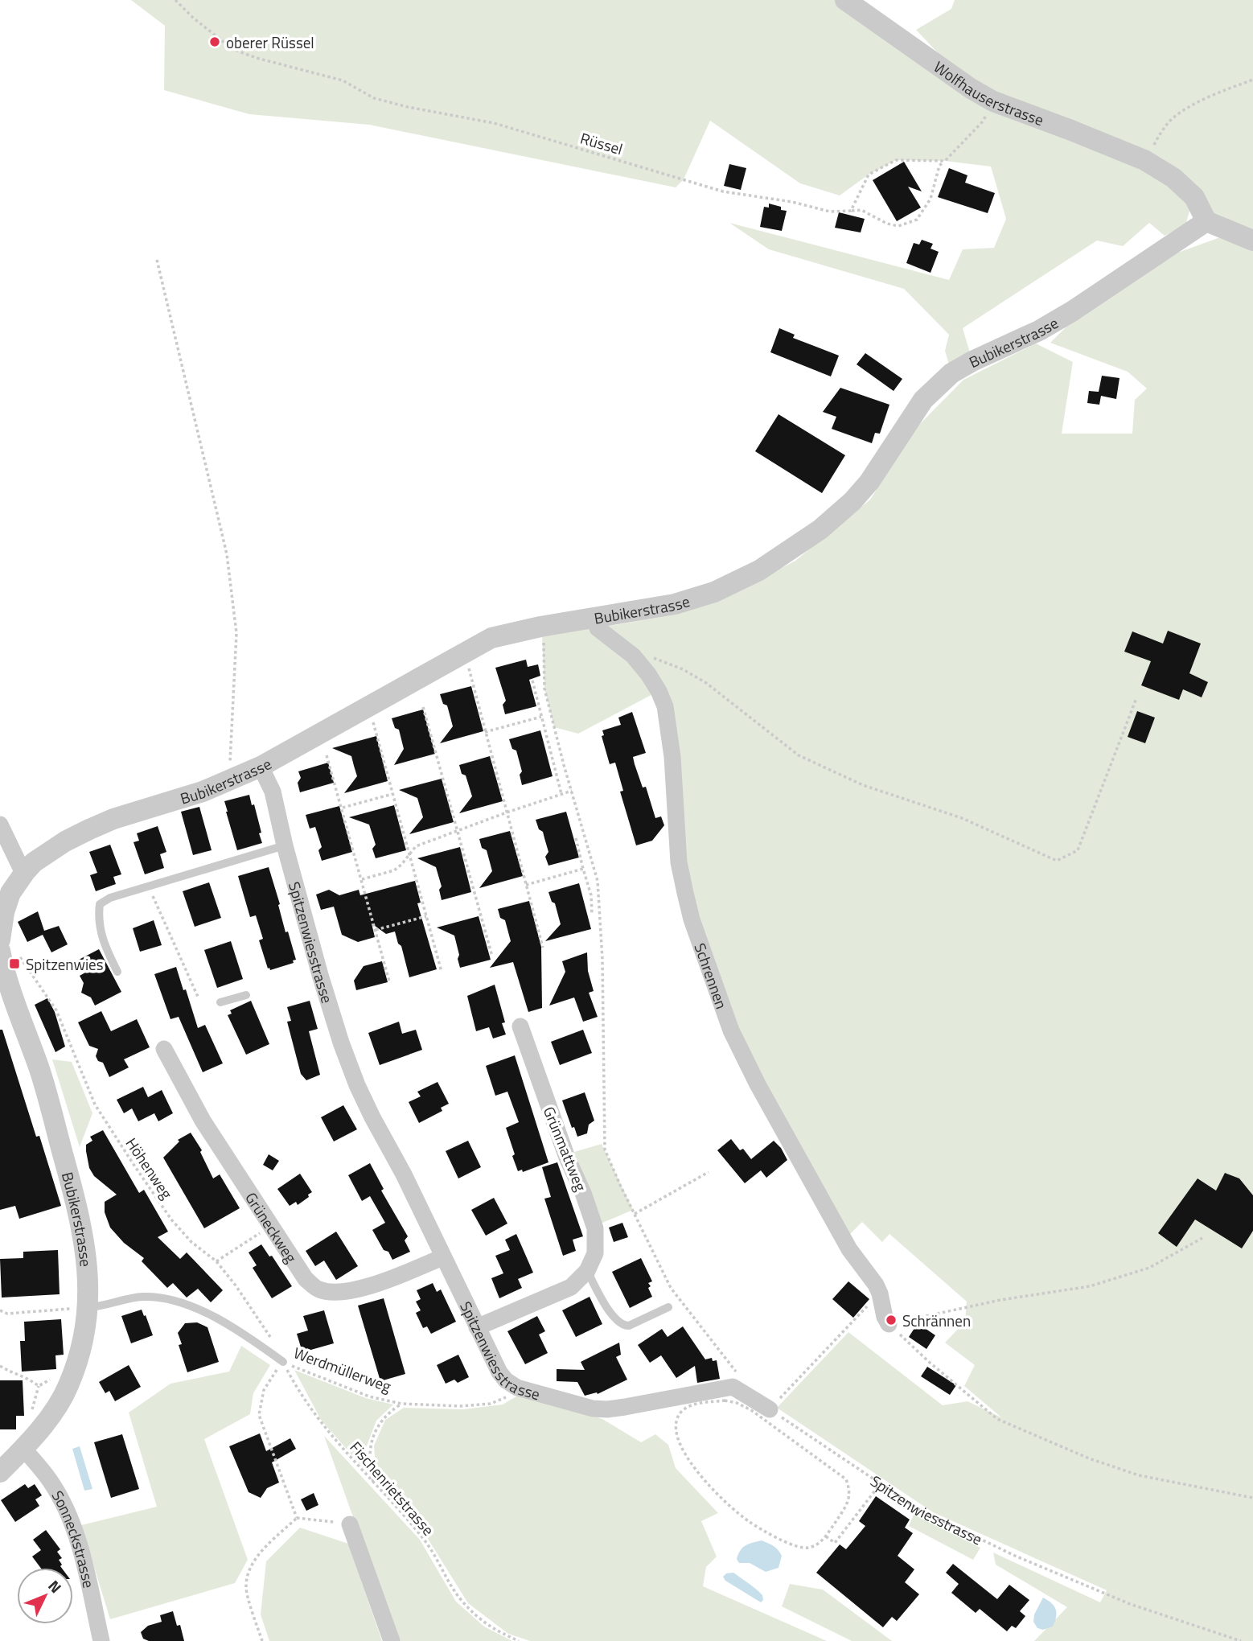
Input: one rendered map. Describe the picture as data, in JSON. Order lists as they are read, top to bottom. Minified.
{"streets":{"street":["Wolfhauserstrasse","Bubikerstrasse","Spitzenwiesstrasse","Schrennen","Grünmattweg","Grüneckweg","Sonneckstrasse"],"lane":["Werdmüllerweg"],"path":["Rüssel","Höhenweg","Fischenrietstrasse"]},"crossings":[["Wolfhauserstrasse","Bubikerstrasse"],["Bubikerstrasse","Spitzenwiesstrasse"],["Bubikerstrasse","Schrennen"],["Bubikerstrasse","Werdmüllerweg"],["Bubikerstrasse","Sonneckstrasse"],["Spitzenwiesstrasse","Grüneckweg"],["Höhenweg","Werdmüllerweg"],["Höhenweg","Fischenrietstrasse"],["Werdmüllerweg","Fischenrietstrasse"]],"places":{"other":["oberer Rüssel","Schrännen"],"transit":["Spitzenwies"]},"north":"top right"}
